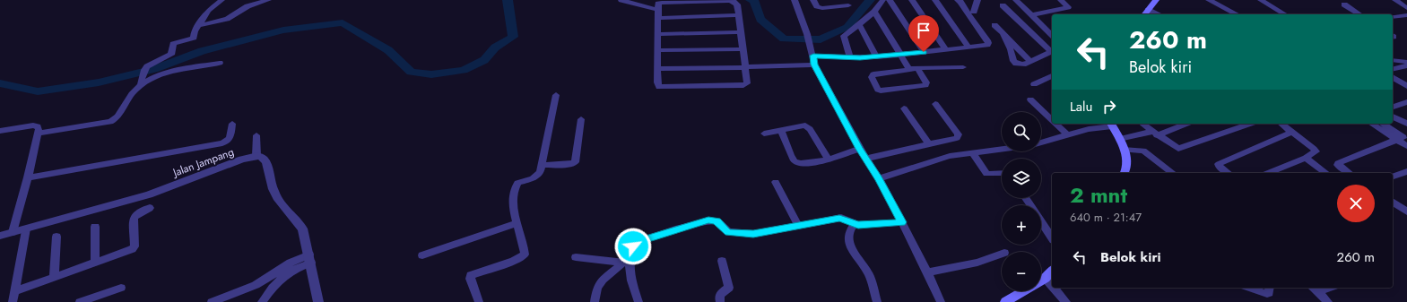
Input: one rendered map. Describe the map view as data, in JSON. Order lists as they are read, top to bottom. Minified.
{"streets":{"street":["Jalan Jampang"]},"page":{"turn":["260 m","Belok kiri"],"then":"Lalu","map_buttons":["+","−"],"heading":["2 mnt","640 m · 21:47"],"list":[{"name":"Belok kiri","value":"260 m"}]}}
